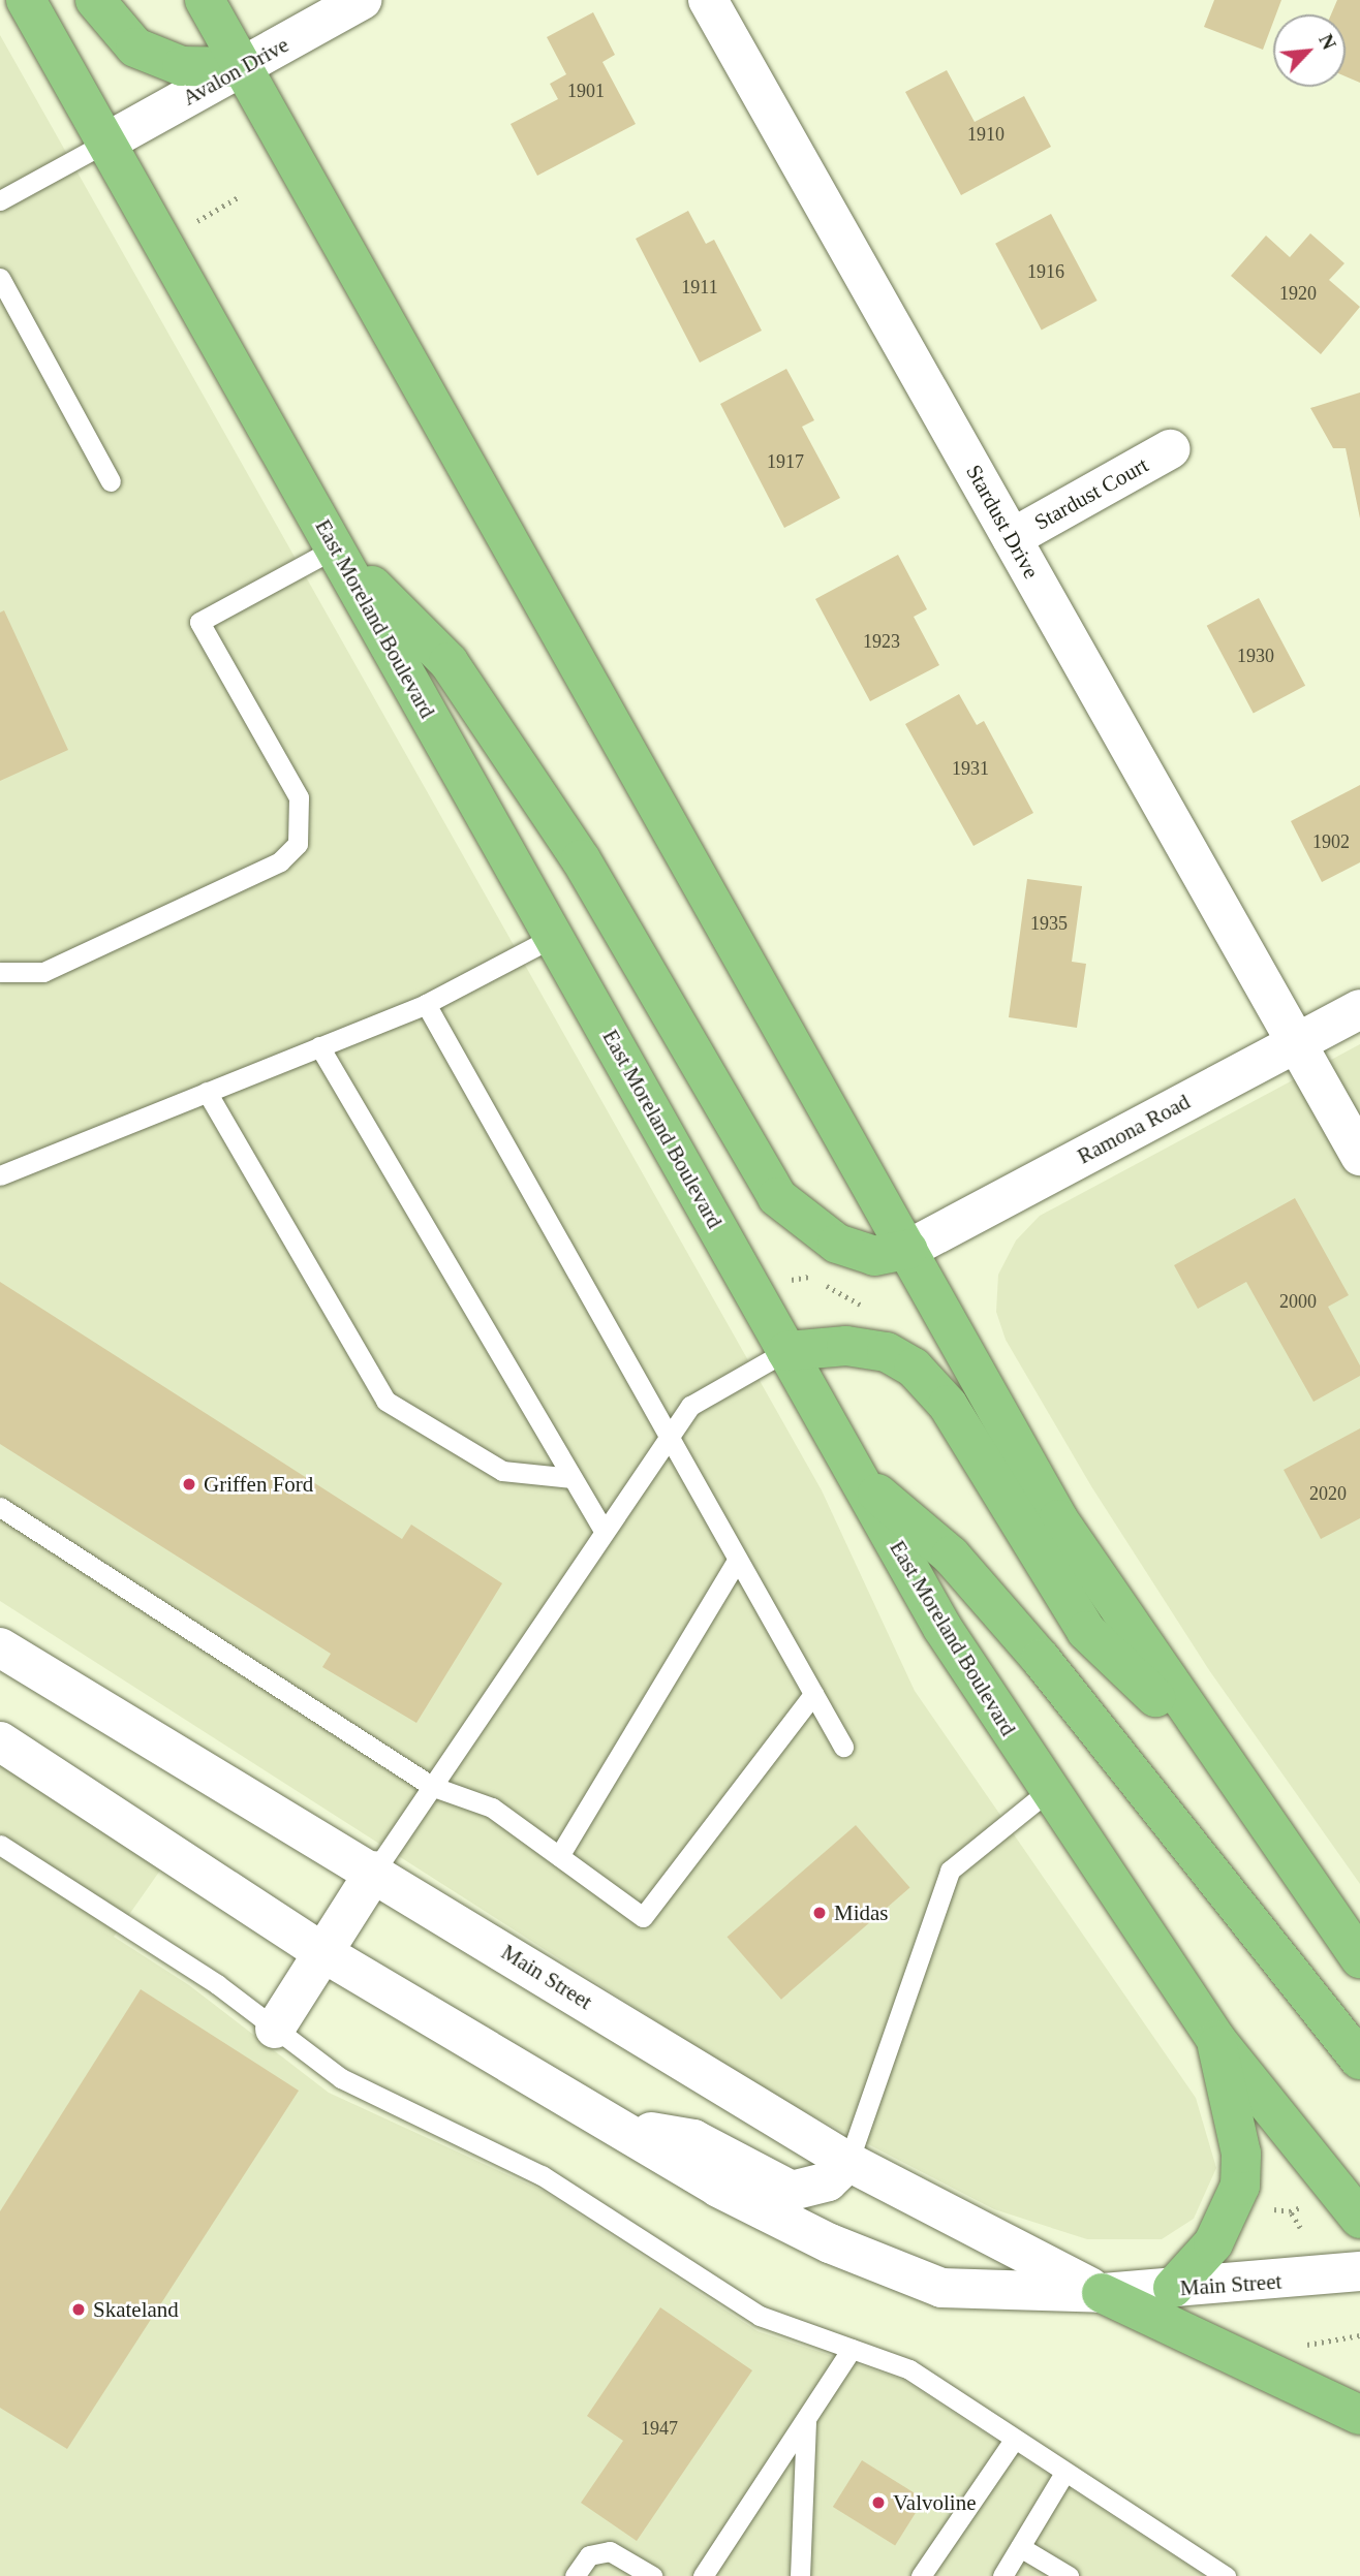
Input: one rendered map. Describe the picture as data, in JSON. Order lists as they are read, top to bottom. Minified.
{"streets":{"main road":["Avalon Drive","Stardust Court","Stardust Drive","East Moreland Boulevard","Ramona Road","Main Street"]},"crossings":[["Avalon Drive","East Moreland Boulevard"],["Stardust Court","Stardust Drive"],["Stardust Drive","Ramona Road"]],"places":["Griffen Ford","Midas","Skateland","Valvoline"],"house_numbers":["1901","1910","1916","1911","1920","1917","1923","1930","1931","1902","1935","2000","2020","1947"],"north":"top right"}
